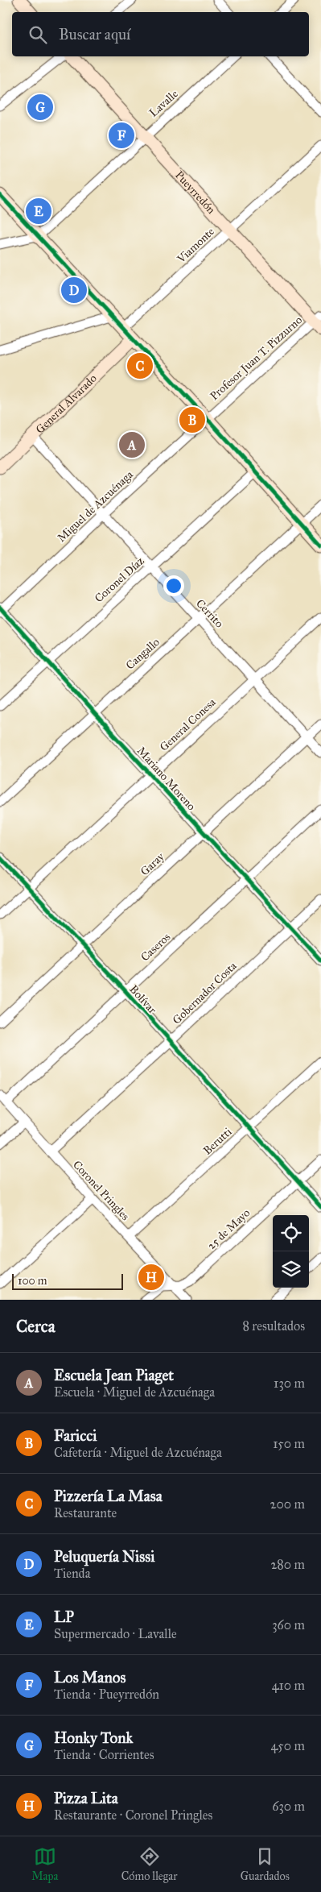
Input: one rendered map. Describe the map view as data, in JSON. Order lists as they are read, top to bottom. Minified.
{"streets":{"street":["Lavalle","Pueyrredón","Viamonte","Profesor Juan T. Pizzurno","General Alvarado","Miguel de Azcuénaga","Coronel Díaz","Cerrito","Cangallo","General Conesa","Mariano Moreno","Garay","Caseros","Gobernador Costa","Bolívar","Berutti","Coronel Pringles","25 de Mayo"]},"crossings":[["Lavalle","Pueyrredón"],["Pueyrredón","Viamonte"],["Pueyrredón","Profesor Juan T. Pizzurno"],["Profesor Juan T. Pizzurno","Miguel de Azcuénaga"],["General Alvarado","Cerrito"],["Miguel de Azcuénaga","Cerrito"],["Miguel de Azcuénaga","Mariano Moreno"],["Coronel Díaz","Cerrito"],["Coronel Díaz","Mariano Moreno"],["Cerrito","Cangallo"],["Cerrito","General Conesa"],["Cerrito","Garay"],["Cangallo","Mariano Moreno"],["General Conesa","Mariano Moreno"],["General Conesa","Bolívar"],["Mariano Moreno","Garay"],["Mariano Moreno","Caseros"],["Mariano Moreno","Gobernador Costa"],["Garay","Bolívar"],["Caseros","Bolívar"],["Caseros","Coronel Pringles"],["Gobernador Costa","Bolívar"],["Gobernador Costa","Coronel Pringles"],["Bolívar","Berutti"],["Bolívar","25 de Mayo"],["Berutti","Coronel Pringles"],["Coronel Pringles","25 de Mayo"]],"scale_bar":"100 m","page":{"search":"Buscar aquí","pins":["G","F","E","D","C","B","A","H"],"scale":"100 m","heading":["Cerca","8 resultados"],"list":[{"mark":"A","name":"Escuela Jean Piaget","note":"Escuela · Miguel de Azcuénaga","value":"130 m"},{"mark":"B","name":"Faricci","note":"Cafetería · Miguel de Azcuénaga","value":"150 m"},{"mark":"C","name":"Pizzería La Masa","note":"Restaurante","value":"200 m"},{"mark":"D","name":"Peluquería Nissi","note":"Tienda","value":"280 m"},{"mark":"E","name":"LP","note":"Supermercado · Lavalle","value":"360 m"},{"mark":"F","name":"Los Manos","note":"Tienda · Pueyrredón","value":"410 m"},{"mark":"G","name":"Honky Tonk","note":"Tienda · Corrientes","value":"450 m"},{"mark":"H","name":"Pizza Lita","note":"Restaurante · Coronel Pringles","value":"630 m"}],"nav":["Mapa","Cómo llegar","Guardados"]}}
